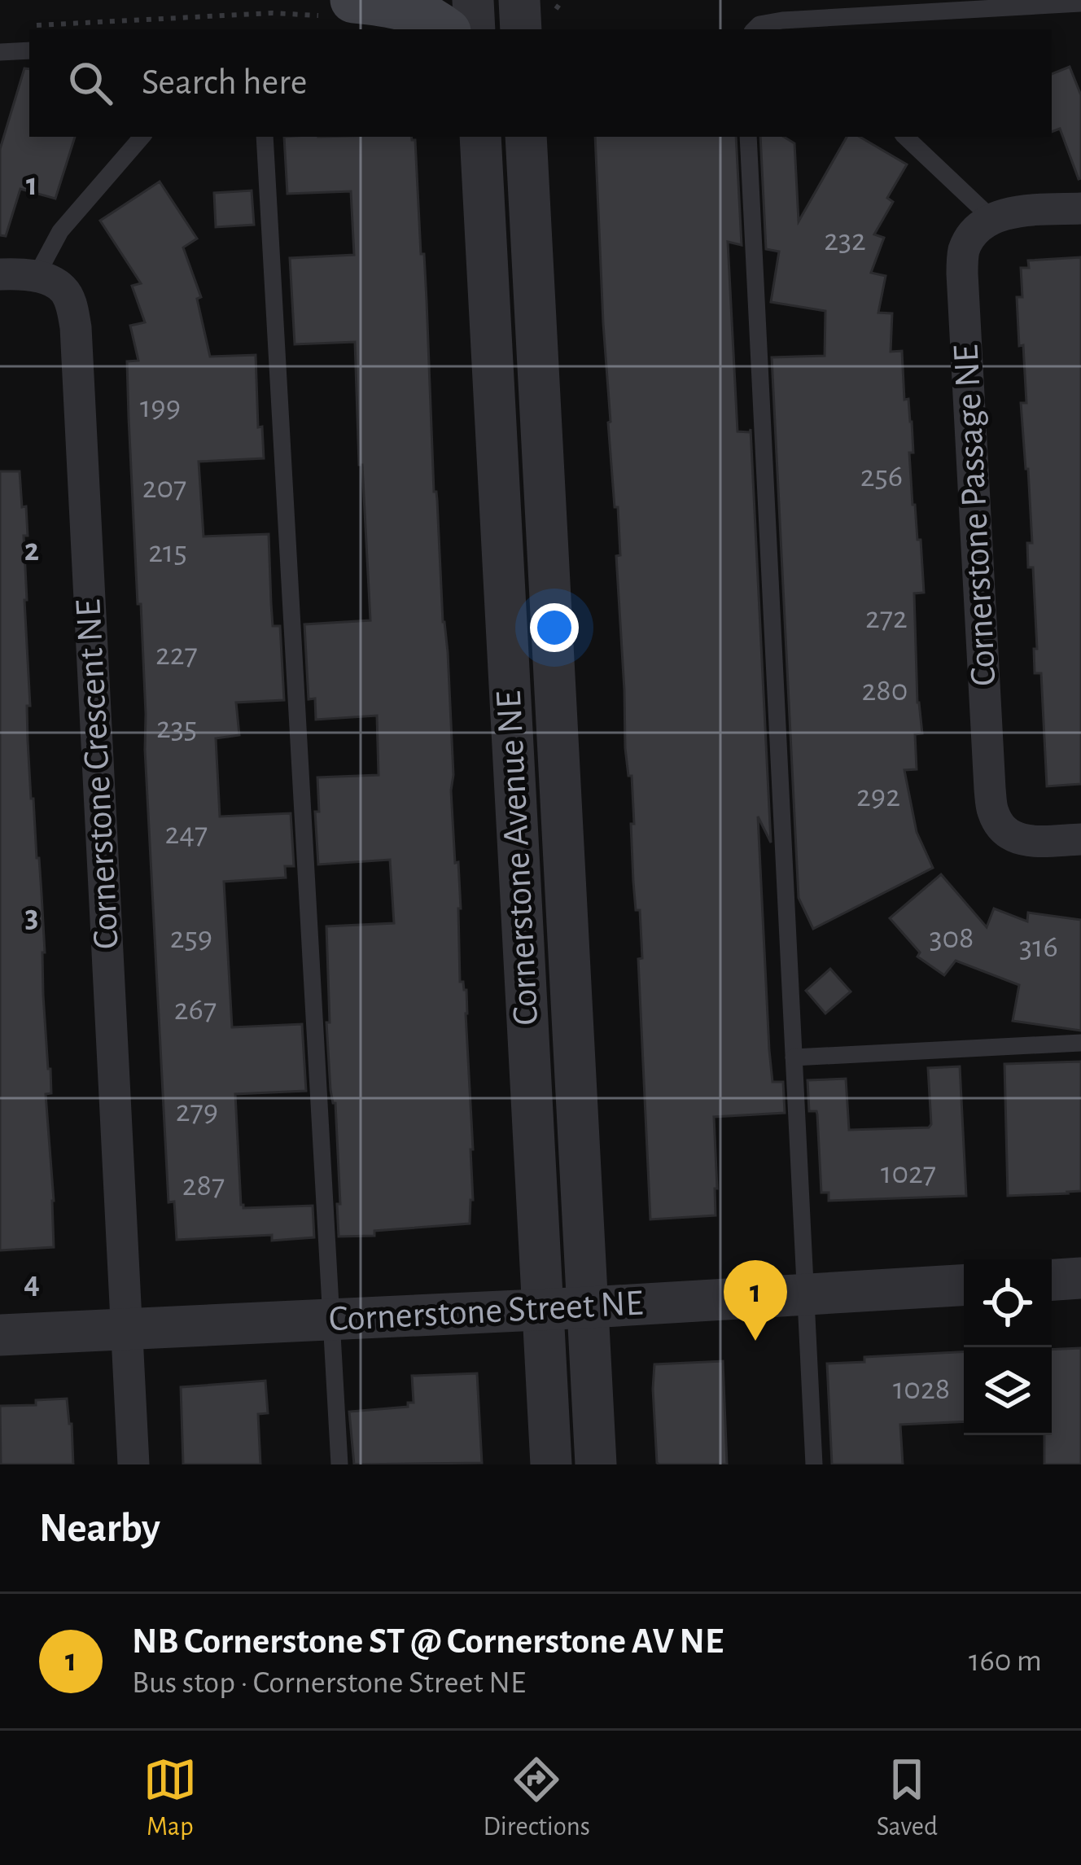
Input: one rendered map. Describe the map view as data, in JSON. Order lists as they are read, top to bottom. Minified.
{"streets":{"street":["Cornerstone Passage NE","Cornerstone Crescent NE","Cornerstone Avenue NE","Cornerstone Street NE"]},"crossings":[["Cornerstone Crescent NE","Cornerstone Street NE"],["Cornerstone Avenue NE","Cornerstone Street NE"]],"house_numbers":["232","199","256","207","215","272","227","280","235","292","247","259","308","316","267","279","1027","287","1028"],"page":{"search":"Search here","pins":"1","heading":"Nearby","list":[{"mark":"1","name":"NB Cornerstone ST @ Cornerstone AV NE","note":"Bus stop · Cornerstone Street NE","value":"160 m"}],"nav":["Map","Directions","Saved"]},"grid":{"rows":["1","2","3","4"]}}
